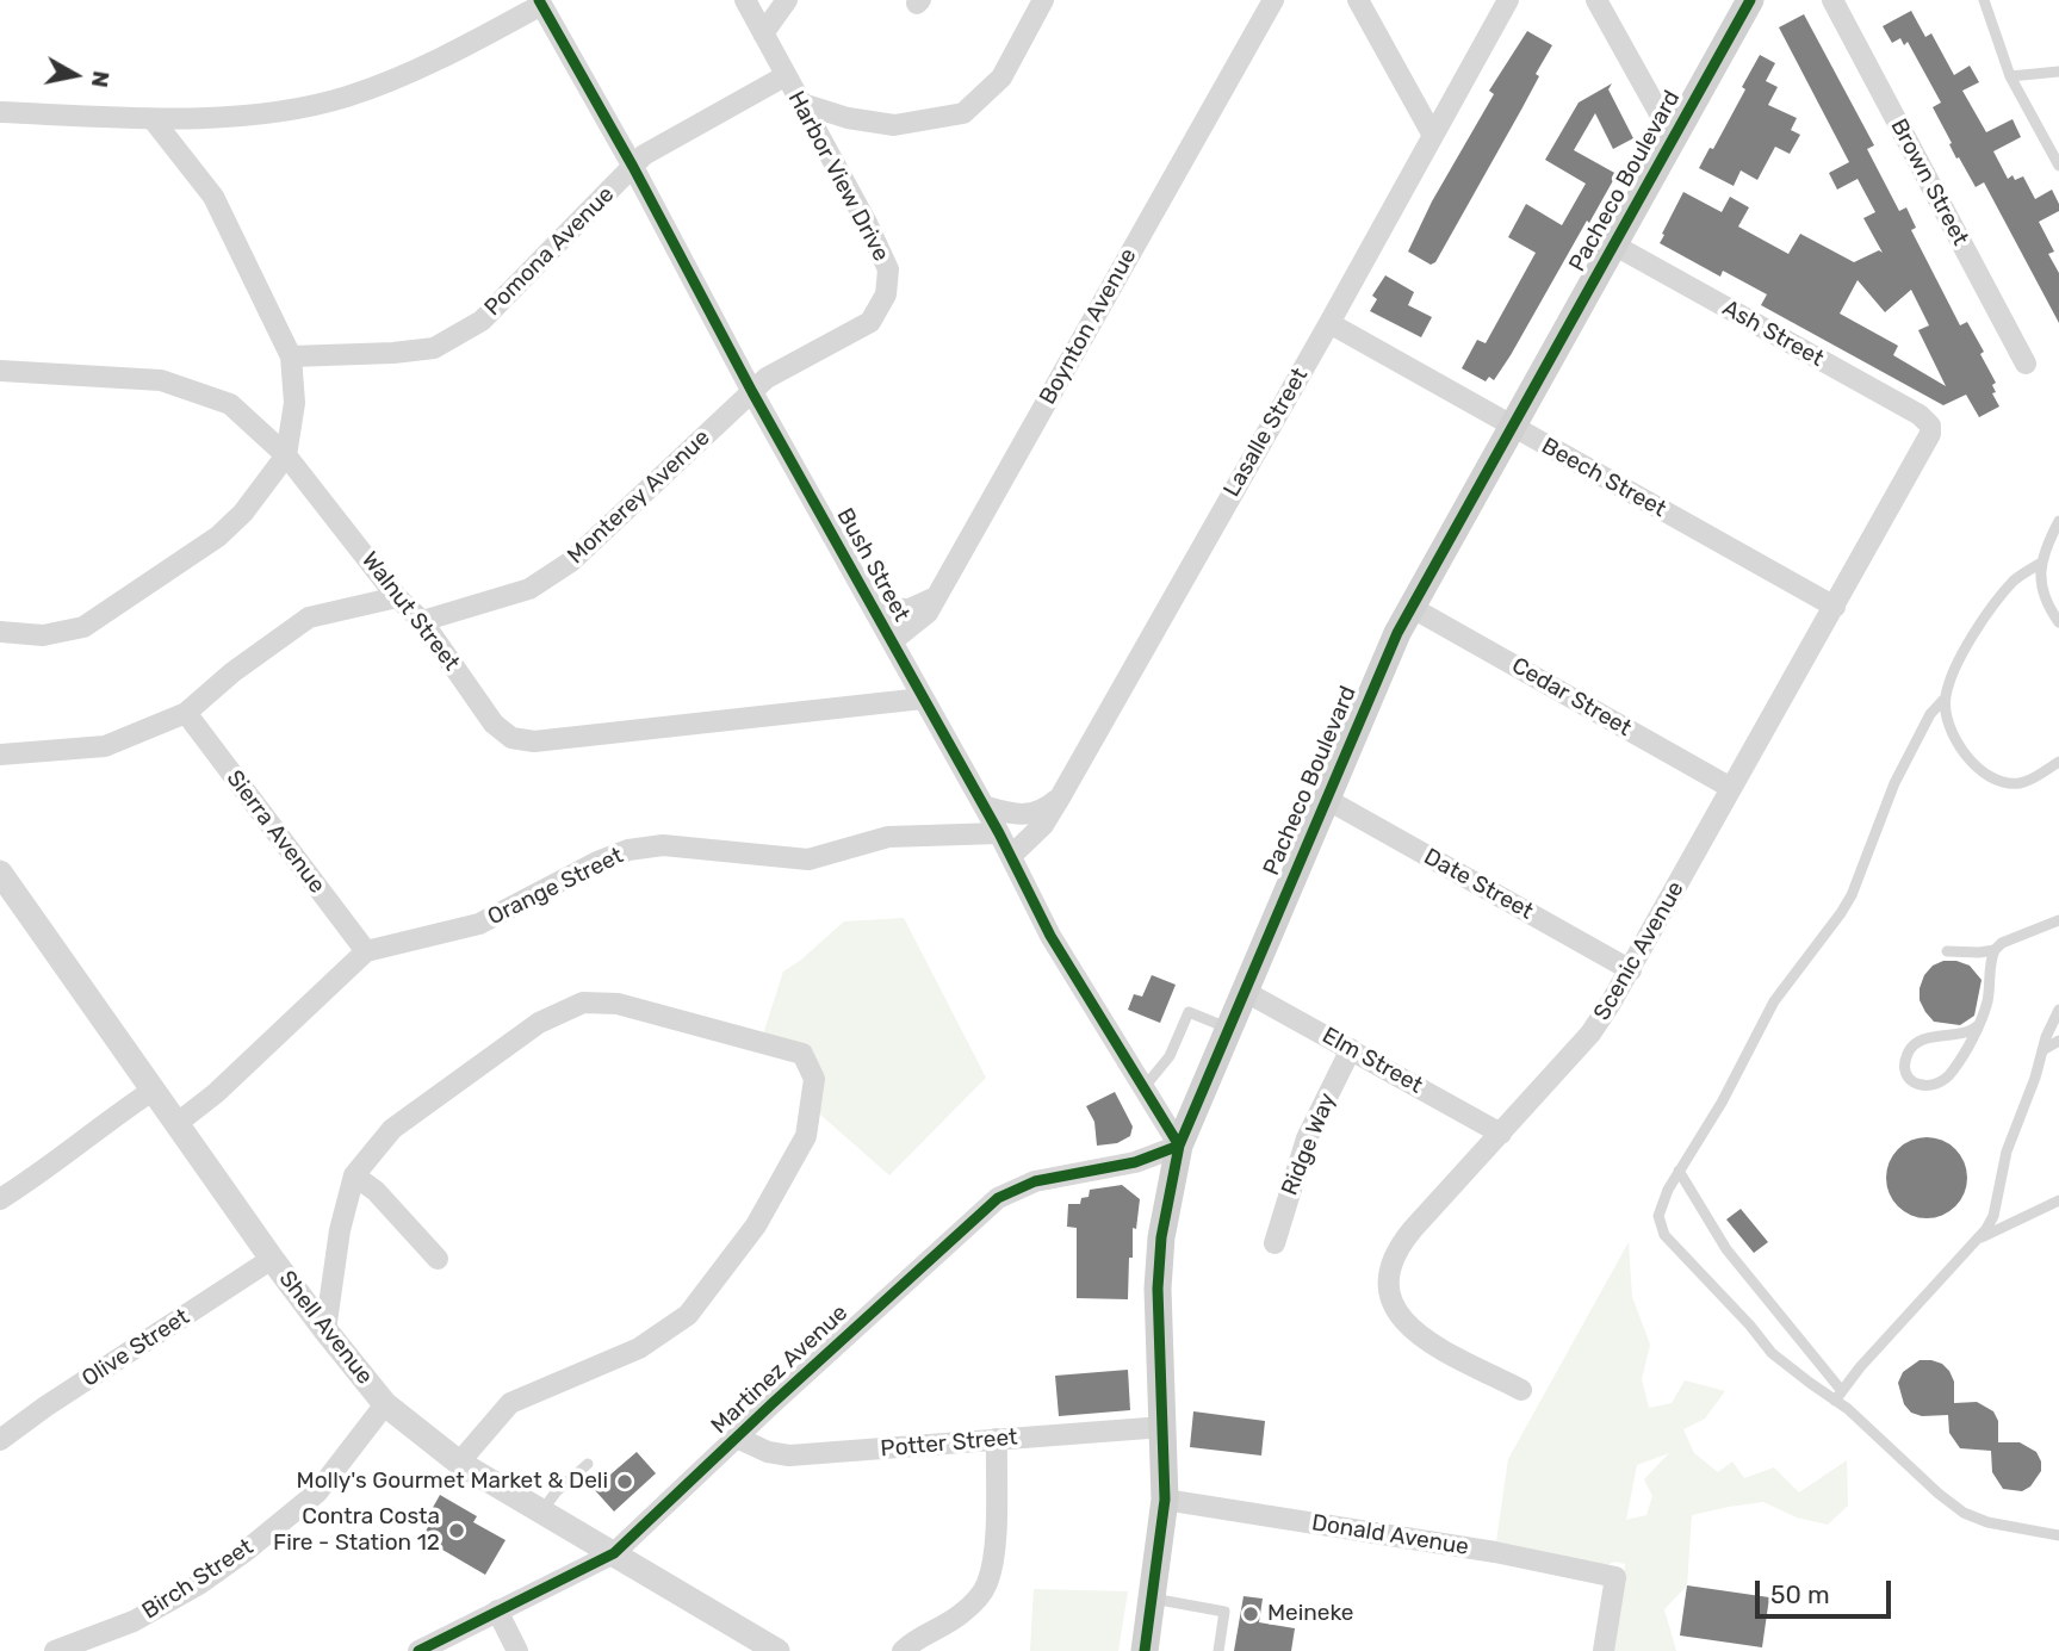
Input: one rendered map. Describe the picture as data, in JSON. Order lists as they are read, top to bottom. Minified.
{"streets":{"main road":["Pacheco Boulevard"],"street":["Harbor View Drive","Brown Street","Pomona Avenue","Boynton Avenue","Ash Street","Lasalle Street","Beech Street","Monterey Avenue","Bush Street","Walnut Street","Cedar Street","Sierra Avenue","Date Street","Orange Street","Scenic Avenue","Elm Street","Ridge Way","Shell Avenue","Olive Street","Martinez Avenue","Potter Street","Donald Avenue","Birch Street"]},"crossings":[["Harbor View Drive","Pomona Avenue"],["Harbor View Drive","Monterey Avenue"],["Harbor View Drive","Bush Street"],["Pacheco Boulevard","Ash Street"],["Pacheco Boulevard","Beech Street"],["Pacheco Boulevard","Bush Street"],["Pacheco Boulevard","Cedar Street"],["Pacheco Boulevard","Date Street"],["Pacheco Boulevard","Elm Street"],["Pacheco Boulevard","Martinez Avenue"],["Pacheco Boulevard","Potter Street"],["Pacheco Boulevard","Donald Avenue"],["Pomona Avenue","Bush Street"],["Boynton Avenue","Bush Street"],["Ash Street","Scenic Avenue"],["Lasalle Street","Beech Street"],["Lasalle Street","Bush Street"],["Beech Street","Scenic Avenue"],["Monterey Avenue","Bush Street"],["Monterey Avenue","Walnut Street"],["Bush Street","Walnut Street"],["Bush Street","Orange Street"],["Bush Street","Martinez Avenue"],["Cedar Street","Scenic Avenue"],["Sierra Avenue","Orange Street"],["Date Street","Scenic Avenue"],["Orange Street","Shell Avenue"],["Scenic Avenue","Elm Street"],["Elm Street","Ridge Way"],["Shell Avenue","Olive Street"],["Shell Avenue","Martinez Avenue"],["Shell Avenue","Birch Street"],["Martinez Avenue","Potter Street"]],"places":["Molly's Gourmet Market & Deli","Contra Costa Fire - Station 12","Meineke"],"scale_bar":"50 m","north":"right"}
